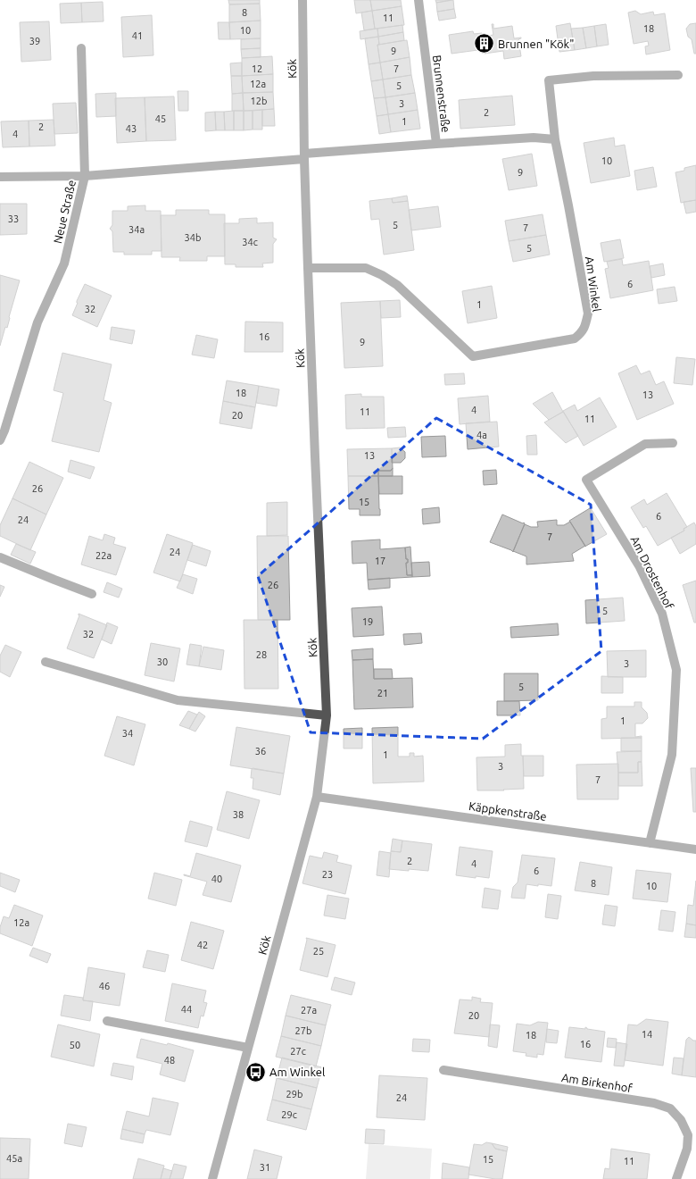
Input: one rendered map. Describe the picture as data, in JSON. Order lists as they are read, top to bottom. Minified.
{"streets":{"street":["Kök","Brunnenstraße","Neue Straße","Am Winkel","Am Drostenhof","Käppkenstraße","Am Birkenhof"]},"crossings":[["Kök","Brunnenstraße"],["Kök","Neue Straße"],["Kök","Am Winkel"],["Kök","Käppkenstraße"],["Brunnenstraße","Neue Straße"],["Am Drostenhof","Käppkenstraße"]],"places":{"building":["Brunnen \"Kök\""],"bus stop":["Am Winkel"]},"house_numbers":["8","11","18","10","41","39","9","12","7","12a","5","12b","3","2","45","1","2","43","4","10","9","33","5","7","34a","34b","34c","5","6","1","32","16","9","18","13","4","11","20","11","4a","13","26","15","6","24","7","24","22a","17","26","5","19","32","28","30","3","5","21","1","34","36","1","3","7","38","2","4","6","23","40","8","10","12a","42","25","46","44","27a","20","27b","14","18","16","50","27c","48","29b","24","29c","45a","15","11","31"]}
